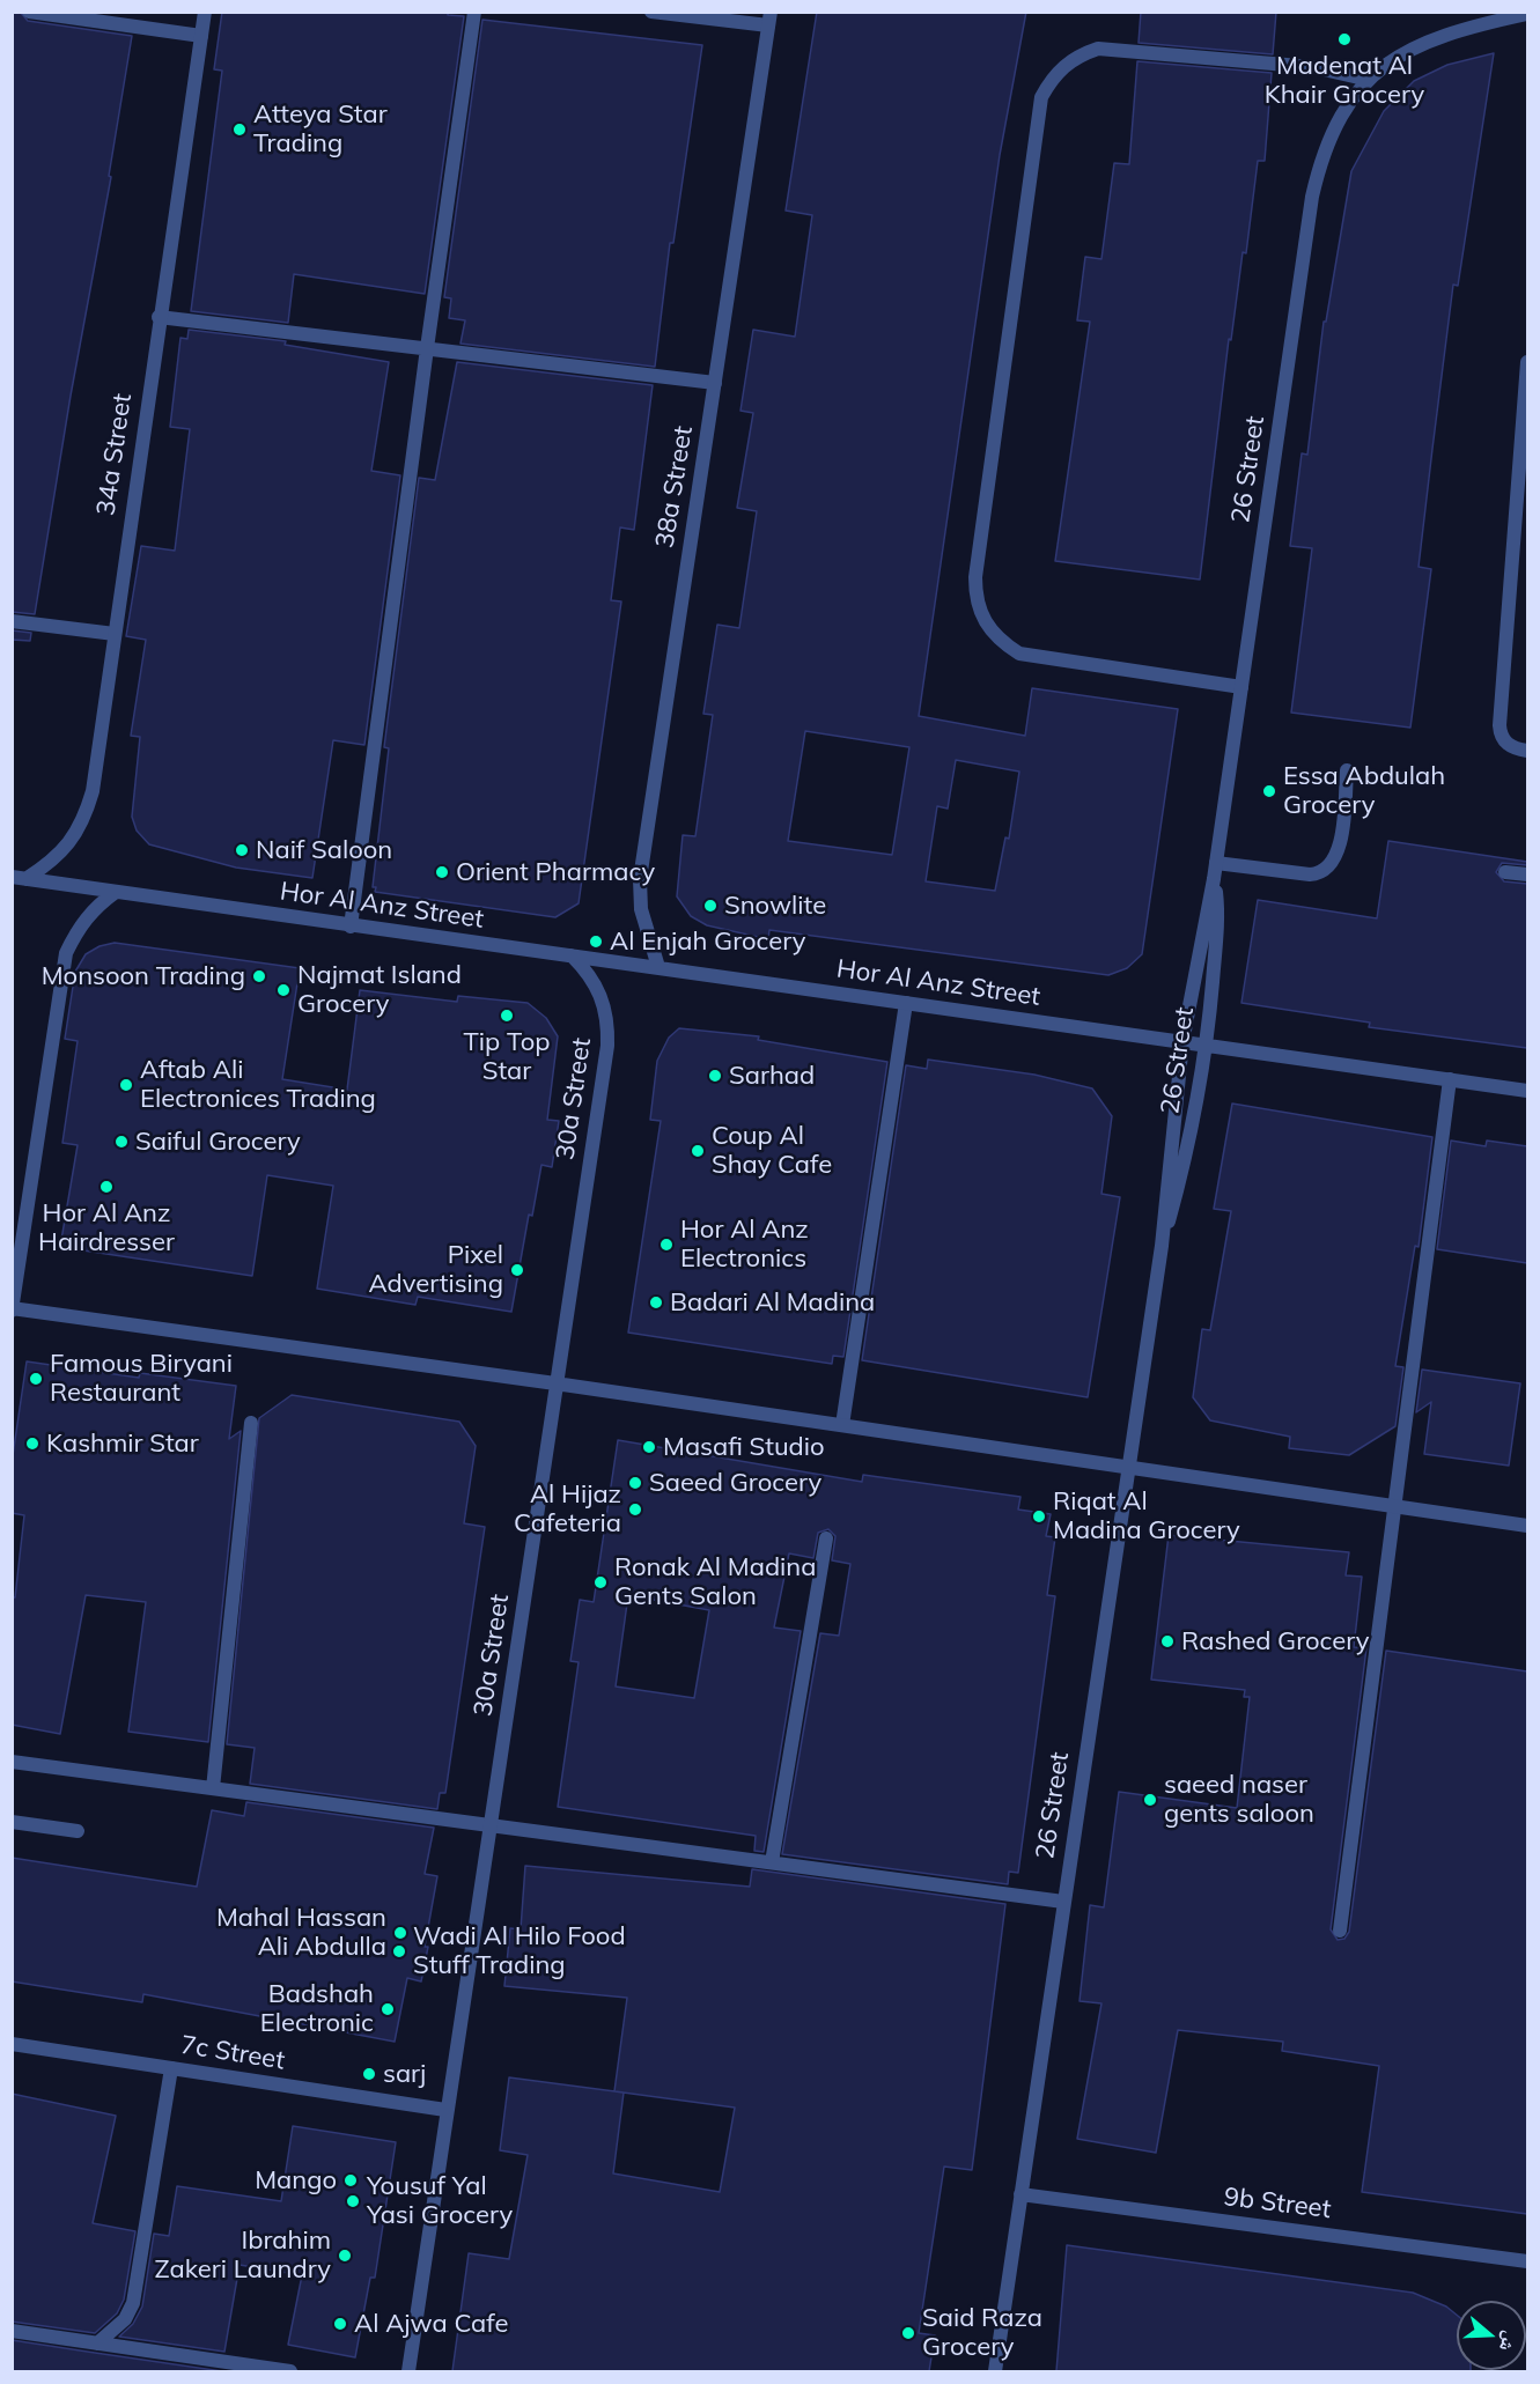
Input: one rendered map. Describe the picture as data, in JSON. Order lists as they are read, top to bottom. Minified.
{"streets":{"street":["34a Street","26 Street","38a Street","Hor Al Anz Street","30a Street","7c Street","9b Street"]},"crossings":[["34a Street","Hor Al Anz Street"],["26 Street","Hor Al Anz Street"],["26 Street","9b Street"],["38a Street","Hor Al Anz Street"],["Hor Al Anz Street","30a Street"],["30a Street","7c Street"]],"places":["Madenat Al Khair Grocery","Atteya Star Trading","Essa Abdulah Grocery","Naif Saloon","Orient Pharmacy","Snowlite","Al Enjah Grocery","Monsoon Trading","Najmat Island Grocery","Tip Top Star","Sarhad","Aftab Ali Electronices Trading","Saiful Grocery","Coup Al Shay Cafe","Hor Al Anz Hairdresser","Hor Al Anz Electronics","Pixel Advertising","Badari Al Madina","Famous Biryani Restaurant","Kashmir Star","Masafi Studio","Saeed Grocery","Al Hijaz Cafeteria","Riqat Al Madina Grocery","Ronak Al Madina Gents Salon","Rashed Grocery","saeed naser gents saloon","Mahal Hassan Ali Abdulla","Wadi Al Hilo Food Stuff Trading","Badshah Electronic","sarj","Mango","Yousuf Yal Yasi Grocery","Ibrahim Zakeri Laundry","Al Ajwa Cafe","Said Raza Grocery"],"north":"right"}
